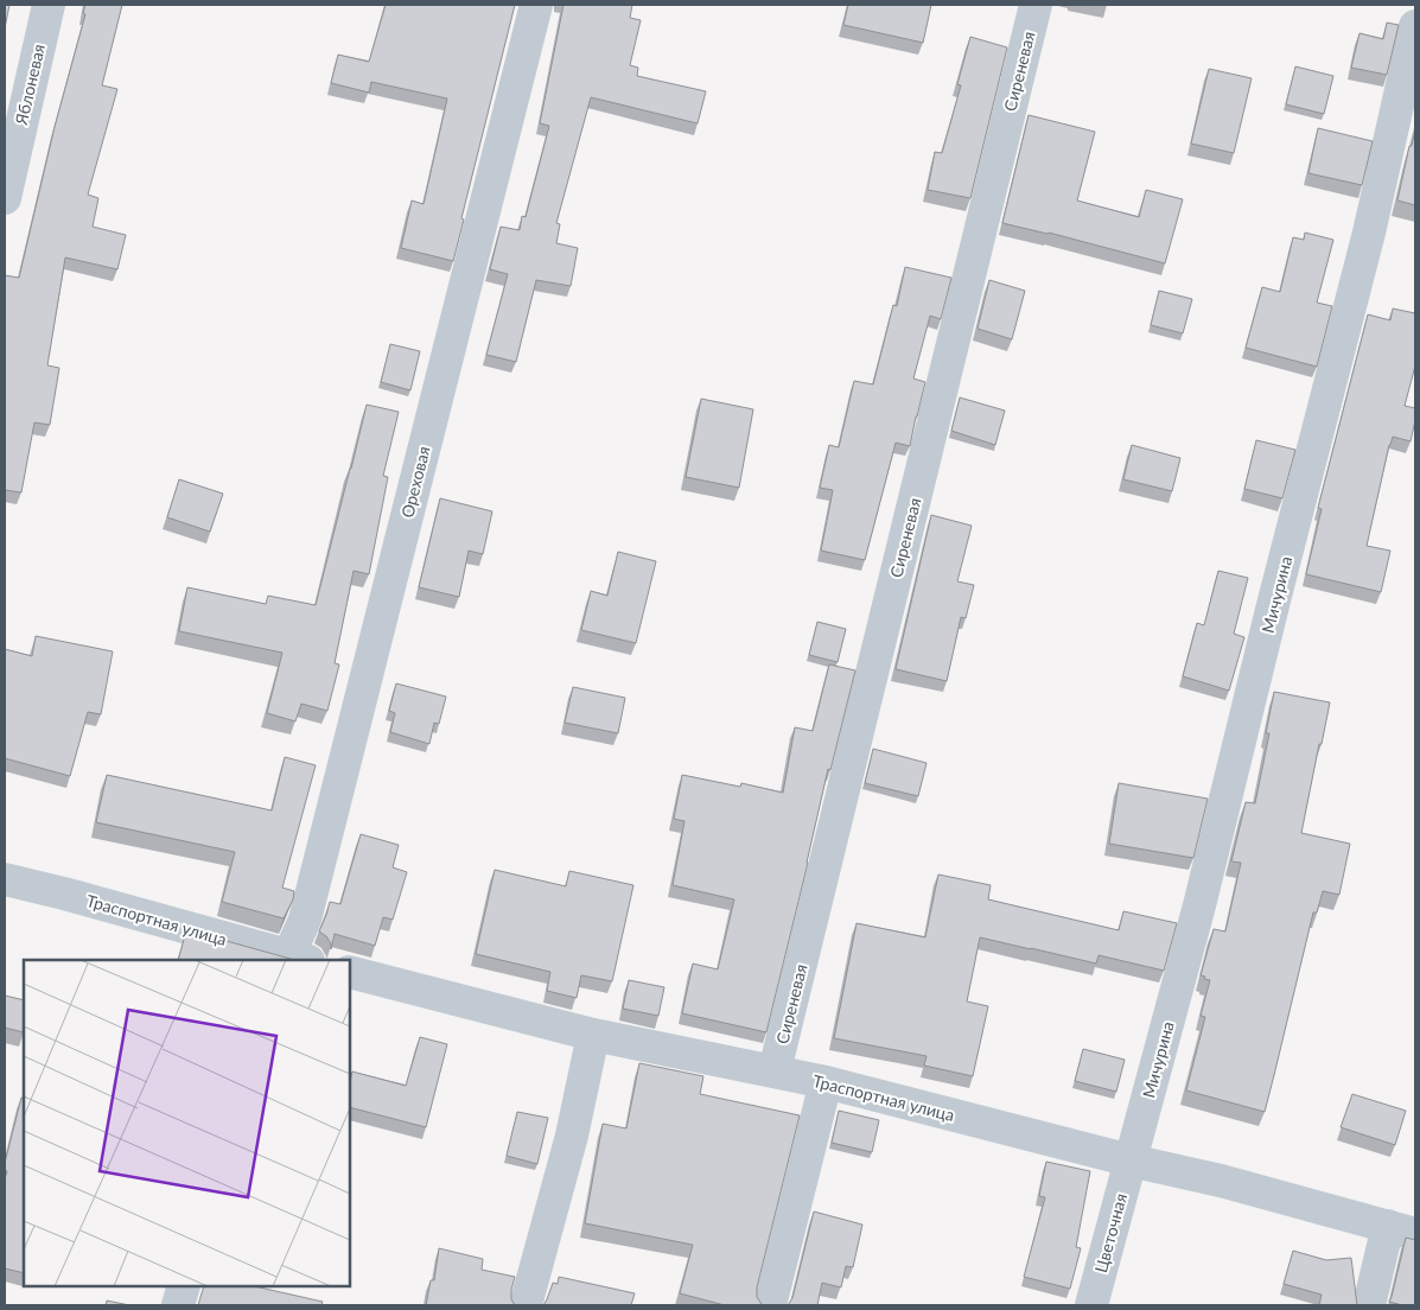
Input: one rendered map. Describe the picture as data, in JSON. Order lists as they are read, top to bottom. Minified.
{"streets":{"street":["Сиреневая","Яблоневая","Ореховая","Мичурина","Траспортная улица","Цветочная"]},"crossings":[["Сиреневая","Траспортная улица"],["Ореховая","Траспортная улица"],["Мичурина","Траспортная улица"],["Мичурина","Цветочная"],["Траспортная улица","Цветочная"]]}
